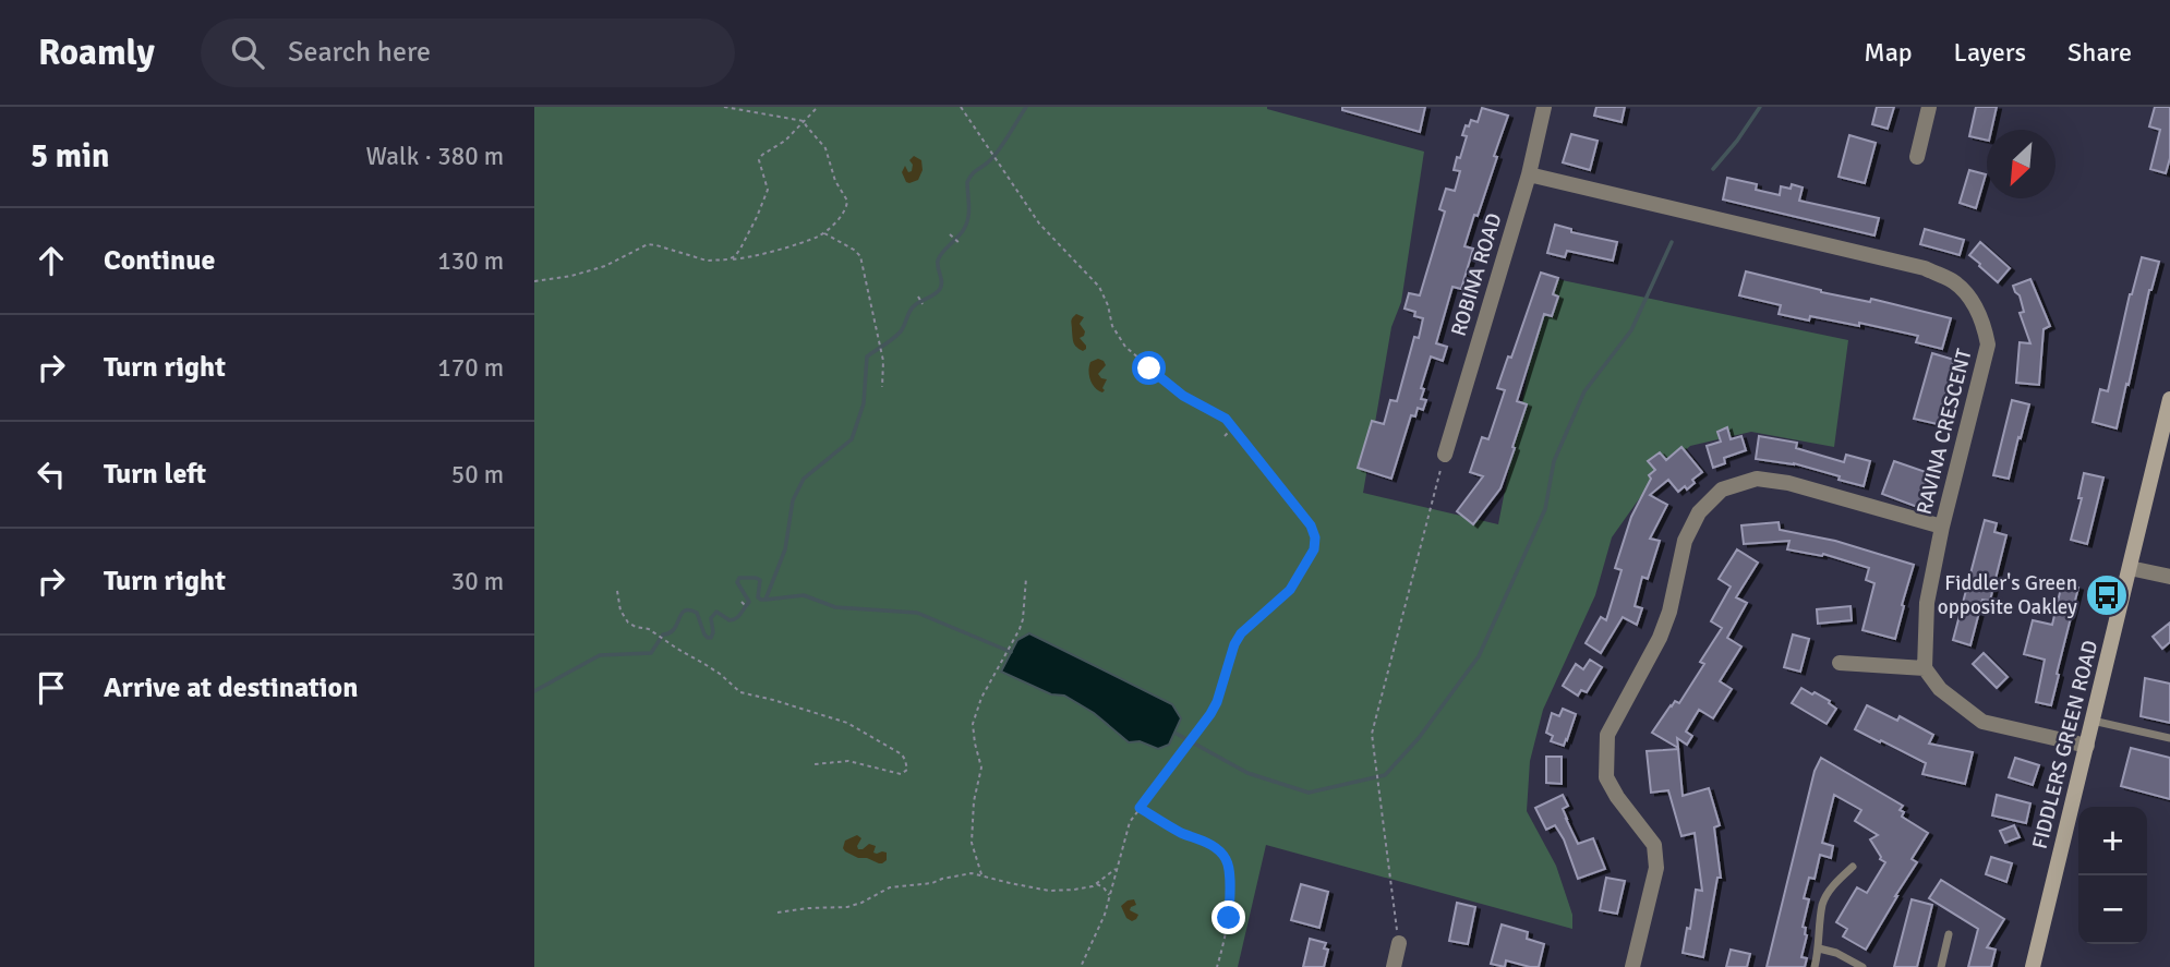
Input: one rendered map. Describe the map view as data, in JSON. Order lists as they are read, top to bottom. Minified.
{"streets":{"main road":["FIDDLERS GREEN ROAD"],"street":["ROBINA ROAD","RAVINA CRESCENT"]},"crossings":[["ROBINA ROAD","RAVINA CRESCENT"]],"places":{"bus stop":["Fiddler's Green opposite Oakley"]},"north":"bottom left","page":{"header":"Roamly","search":"Search here","nav":["Map","Layers","Share"],"heading":["5 min","Walk · 380 m"],"list":[["Continue","130 m"],["Turn right","170 m"],["Turn left","50 m"],["Turn right","30 m"],"Arrive at destination"],"map_buttons":["+","−"]}}
